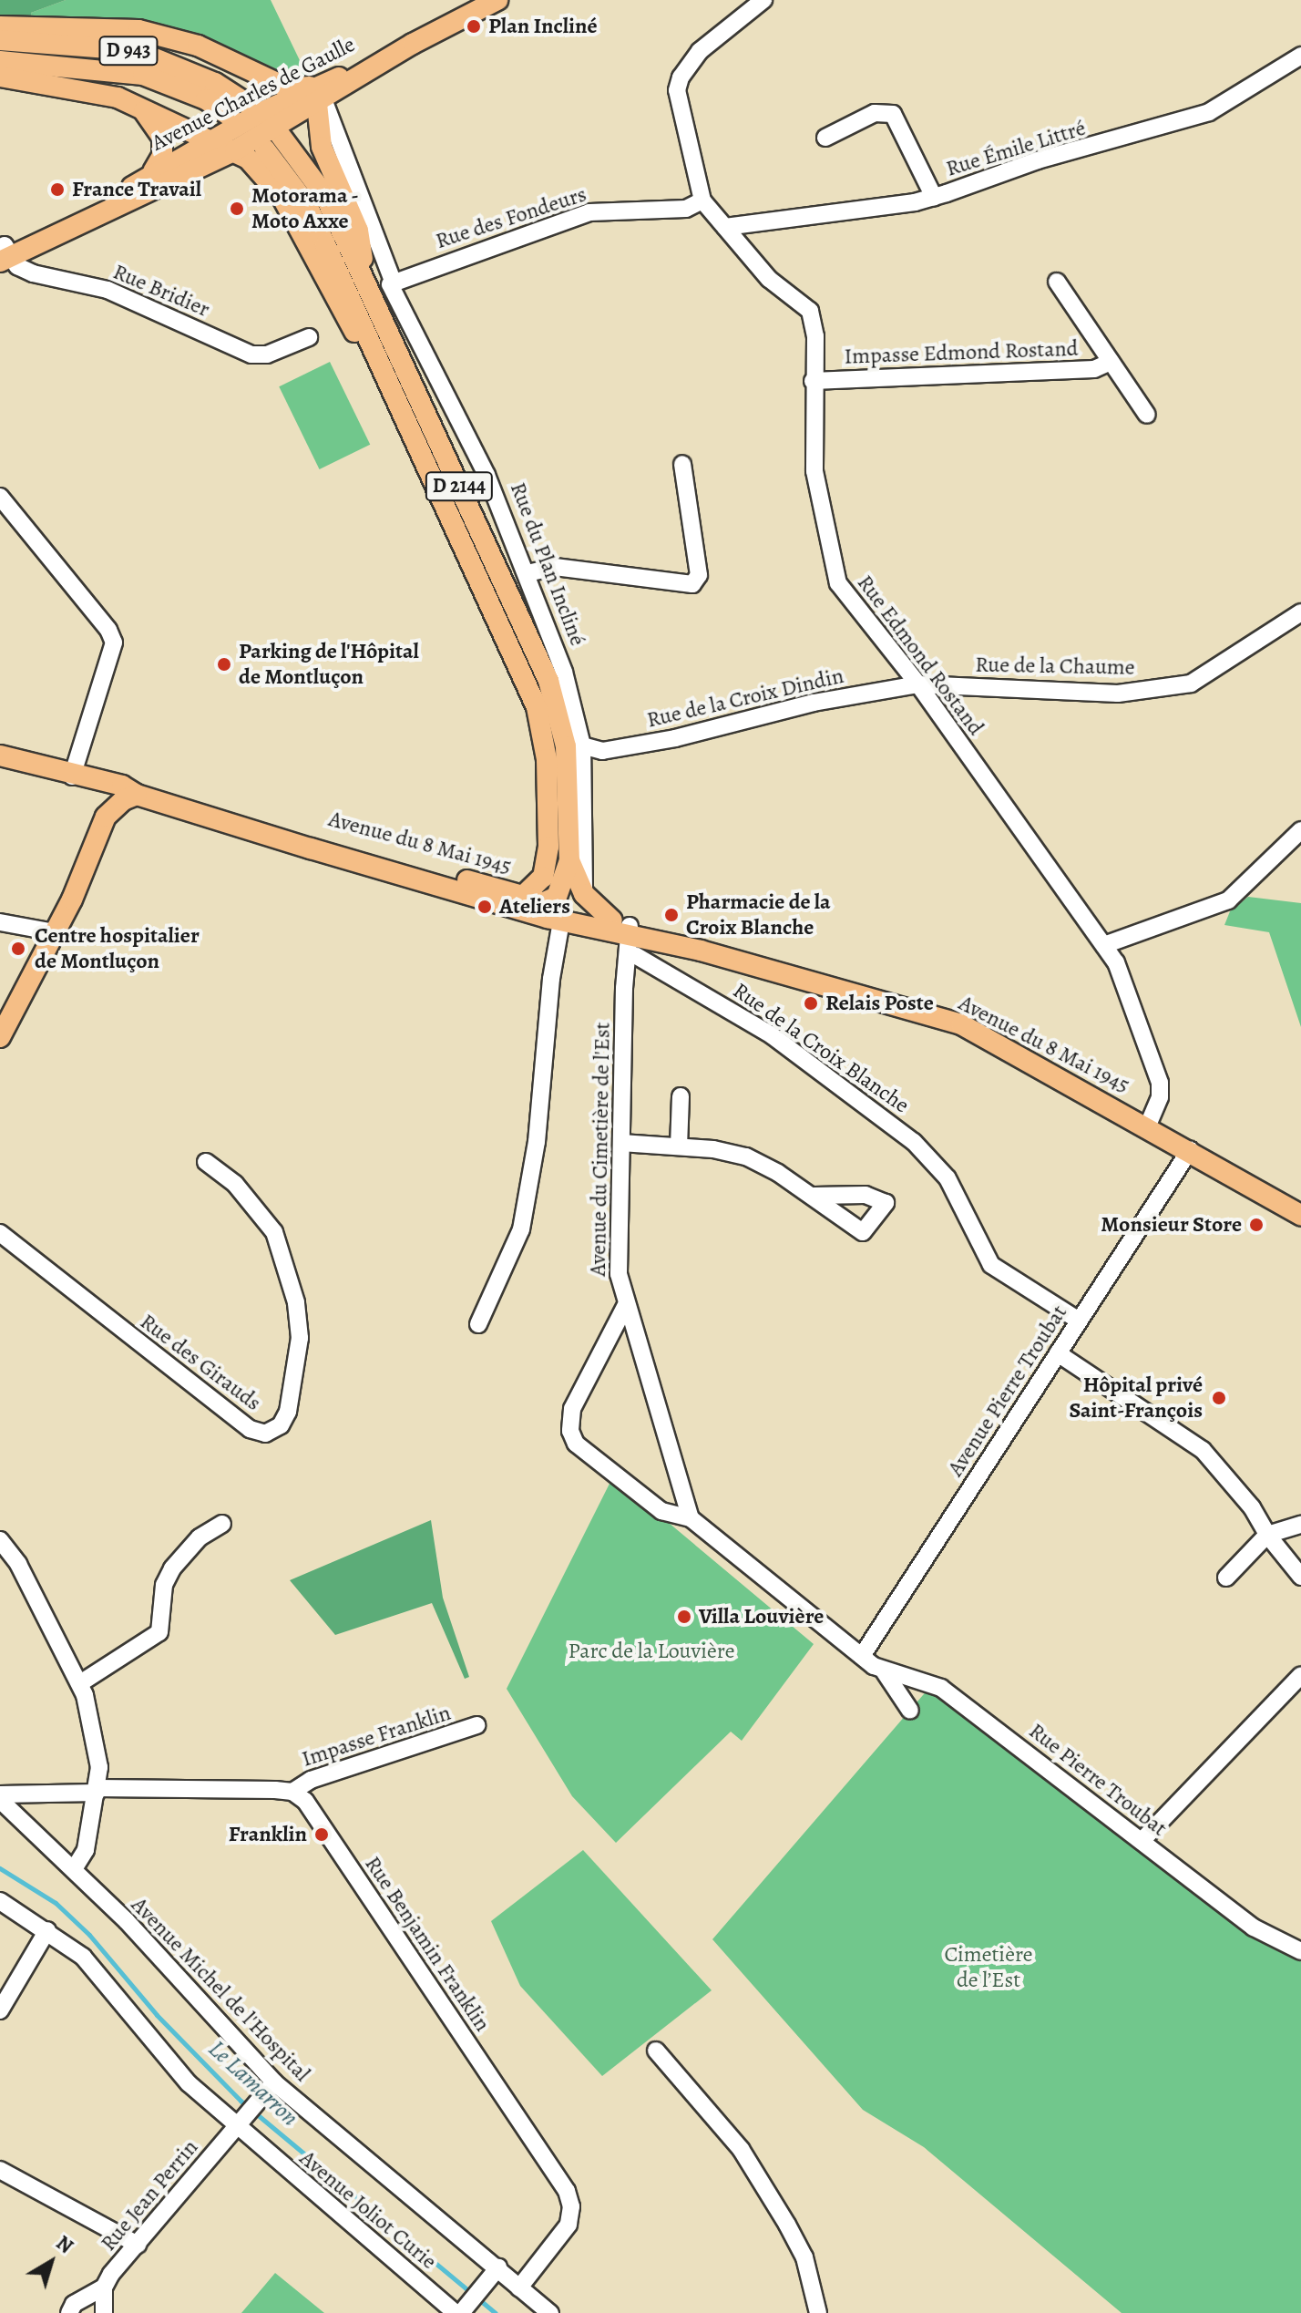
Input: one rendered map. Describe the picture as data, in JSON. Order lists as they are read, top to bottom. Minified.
{"streets":{"main road":["D 943","Avenue Charles de Gaulle","D 2144","Avenue du 8 Mai 1945"],"street":["Rue Émile Littré","Rue des Fondeurs","Rue Bridier","Impasse Edmond Rostand","Rue du Plan Incliné","Rue Edmond Rostand","Rue de la Chaume","Rue de la Croix Dindin","Rue de la Croix Blanche","Avenue du Cimetière de l'Est","Rue des Girauds","Avenue Pierre Troubat","Impasse Franklin","Rue Pierre Troubat","Rue Benjamin Franklin","Avenue Michel de l'Hospital","Rue Jean Perrin","Avenue Joliot Curie"]},"crossings":[["D 943","Avenue Charles de Gaulle"],["Avenue Charles de Gaulle","Rue Bridier"],["Avenue Charles de Gaulle","D 2144"],["Avenue Charles de Gaulle","Rue du Plan Incliné"],["Rue Émile Littré","Rue Edmond Rostand"],["Rue des Fondeurs","Rue du Plan Incliné"],["Rue des Fondeurs","Rue Edmond Rostand"],["Impasse Edmond Rostand","Rue Edmond Rostand"],["D 2144","Rue du Plan Incliné"],["D 2144","Avenue du 8 Mai 1945"],["Rue du Plan Incliné","Rue de la Croix Dindin"],["Rue du Plan Incliné","Avenue du 8 Mai 1945"],["Rue Edmond Rostand","Rue de la Chaume"],["Rue Edmond Rostand","Rue de la Croix Dindin"],["Rue Edmond Rostand","Avenue du 8 Mai 1945"],["Rue de la Chaume","Rue de la Croix Dindin"],["Avenue du 8 Mai 1945","Rue de la Croix Blanche"],["Avenue du 8 Mai 1945","Avenue du Cimetière de l'Est"],["Avenue du 8 Mai 1945","Avenue Pierre Troubat"],["Rue de la Croix Blanche","Avenue du Cimetière de l'Est"],["Rue de la Croix Blanche","Avenue Pierre Troubat"],["Avenue Pierre Troubat","Rue Pierre Troubat"],["Impasse Franklin","Rue Benjamin Franklin"],["Rue Benjamin Franklin","Avenue Michel de l'Hospital"],["Avenue Michel de l'Hospital","Rue Jean Perrin"],["Rue Jean Perrin","Avenue Joliot Curie"]],"water":["Le Lamarron"],"parks":["Parc de la Louvière","Cimetière de l’Est"],"places":["Plan Incliné","France Travail","Motorama - Moto Axxe","Parking de l'Hôpital de Montluçon","Ateliers","Pharmacie de la Croix Blanche","Centre hospitalier de Montluçon","Relais Poste","Monsieur Store","Hôpital privé Saint-François","Villa Louvière","Franklin"],"north":"top right"}
